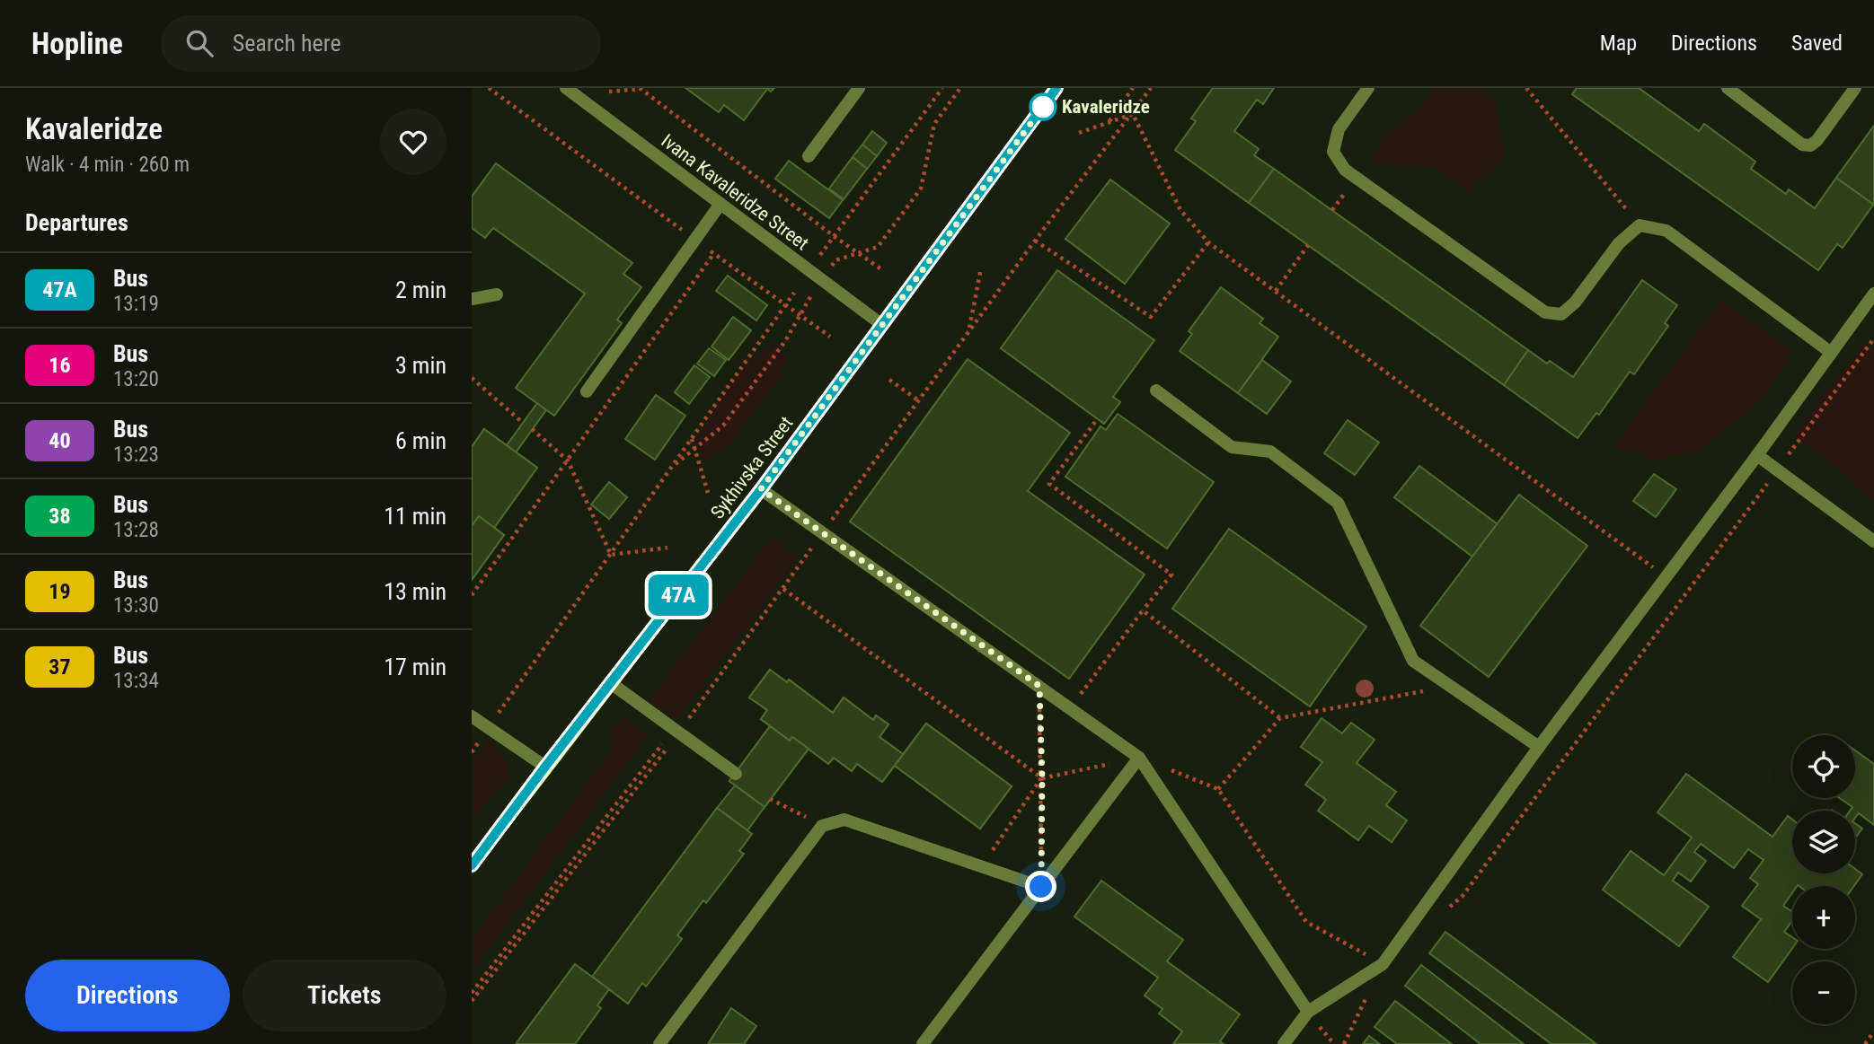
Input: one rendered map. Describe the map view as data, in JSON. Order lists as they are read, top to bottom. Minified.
{"streets":{"main road":["Sykhivska Street"],"street":["Ivana Kavaleridze Street"]},"crossings":[["Ivana Kavaleridze Street","Sykhivska Street"]],"places":["Kavaleridze"],"lines":["bus line 47А"],"page":{"header":"Hopline","search":"Search here","nav":["Map","Directions","Saved"],"heading":[["Kavaleridze","Walk · 4 min · 260 m"],"Departures"],"on_map":"47А","list":[{"mark":"47А","name":"Bus","note":"13:19","value":"2 min"},{"mark":"16","name":"Bus","note":"13:20","value":"3 min"},{"mark":"40","name":"Bus","note":"13:23","value":"6 min"},{"mark":"38","name":"Bus","note":"13:28","value":"11 min"},{"mark":"19","name":"Bus","note":"13:30","value":"13 min"},{"mark":"37","name":"Bus","note":"13:34","value":"17 min"}],"map_buttons":["+","−"],"buttons":["Directions","Tickets"]}}
